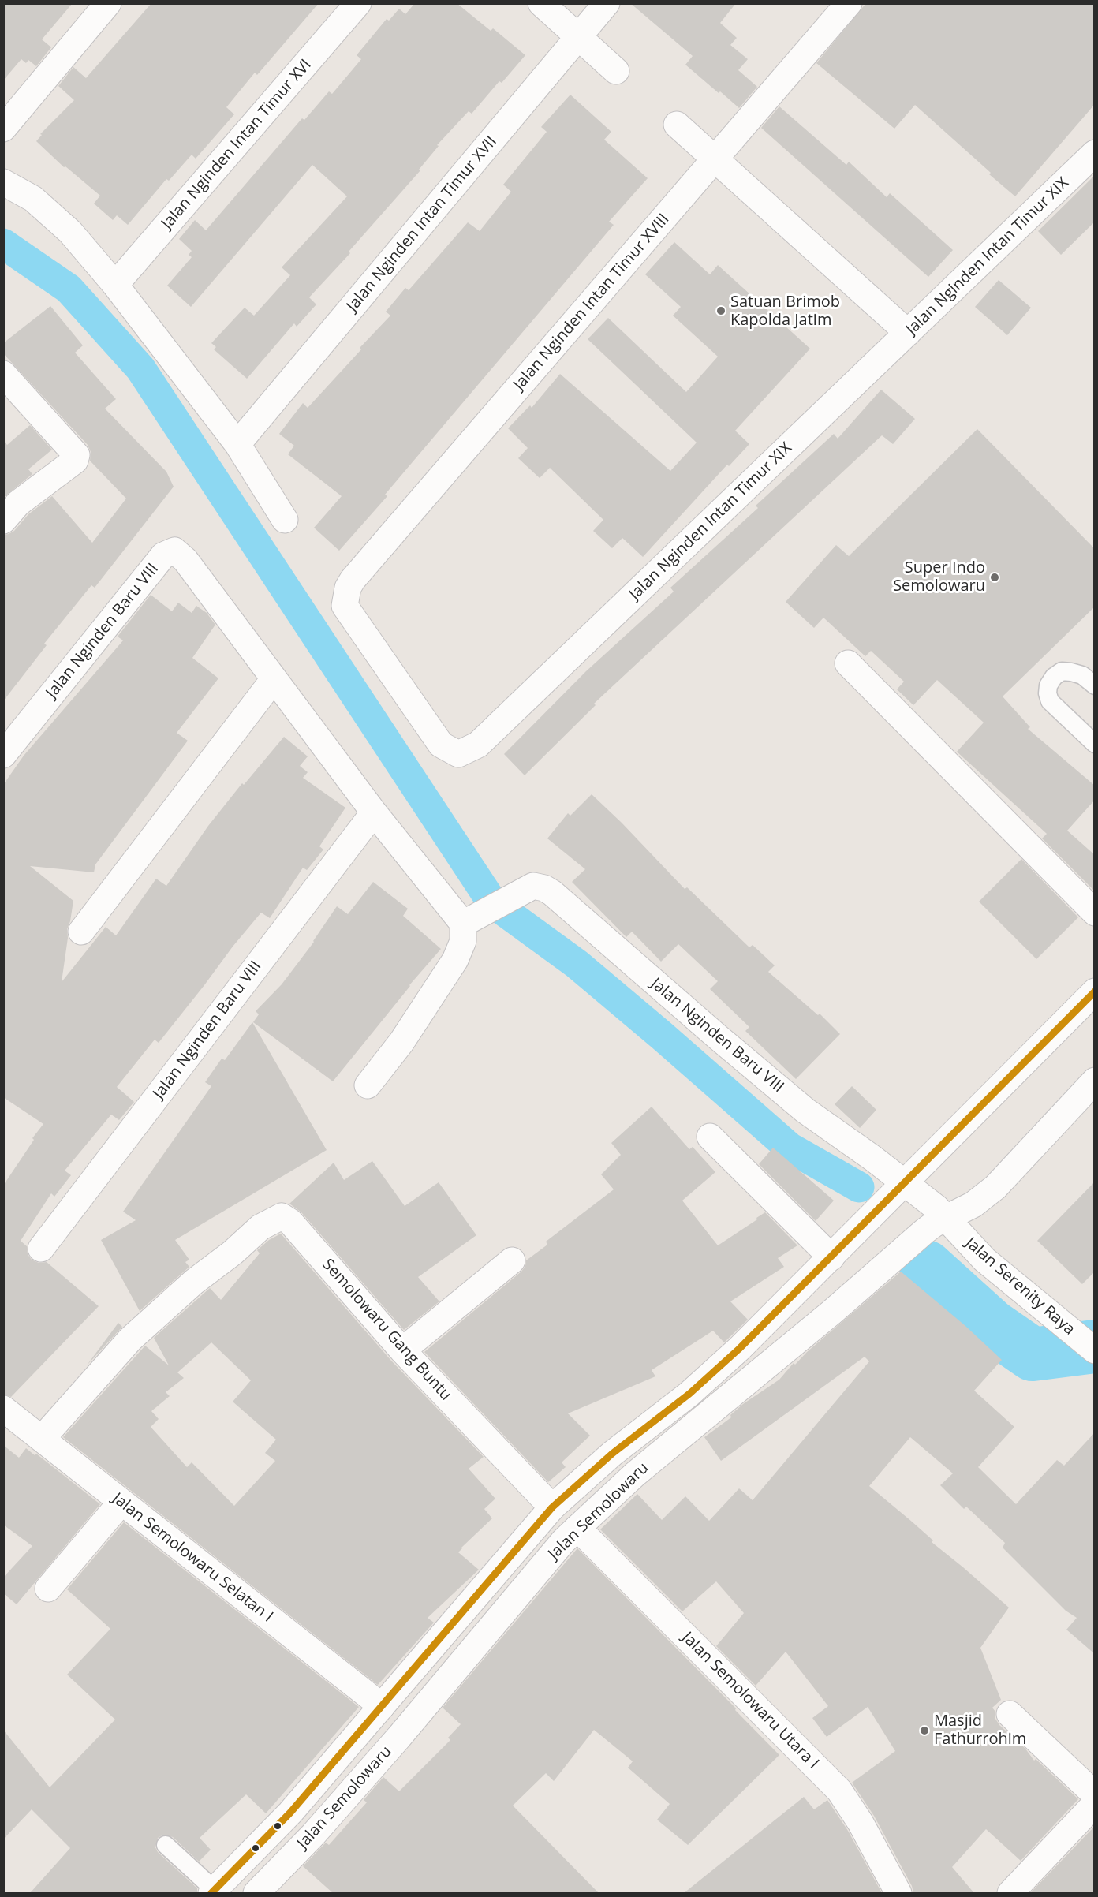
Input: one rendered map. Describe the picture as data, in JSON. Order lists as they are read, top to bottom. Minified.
{"streets":{"street":["Jalan Nginden Intan Timur XVI","Jalan Nginden Intan Timur XVII","Jalan Nginden Intan Timur XIX","Jalan Nginden Intan Timur XVIII","Jalan Nginden Baru VIII","Jalan Serenity Raya","Semolowaru Gang Buntu","Jalan Semolowaru","Jalan Semolowaru Selatan I","Jalan Semolowaru Utara I"]},"crossings":[["Jalan Nginden Intan Timur XIX","Jalan Nginden Intan Timur XVIII"],["Jalan Nginden Baru VIII","Jalan Serenity Raya"],["Jalan Nginden Baru VIII","Jalan Semolowaru"],["Jalan Serenity Raya","Jalan Semolowaru"],["Semolowaru Gang Buntu","Jalan Semolowaru"],["Jalan Semolowaru","Jalan Semolowaru Selatan I"],["Jalan Semolowaru","Jalan Semolowaru Utara I"]],"places":["Satuan Brimob Kapolda Jatim","Super Indo Semolowaru","Masjid Fathurrohim"]}
